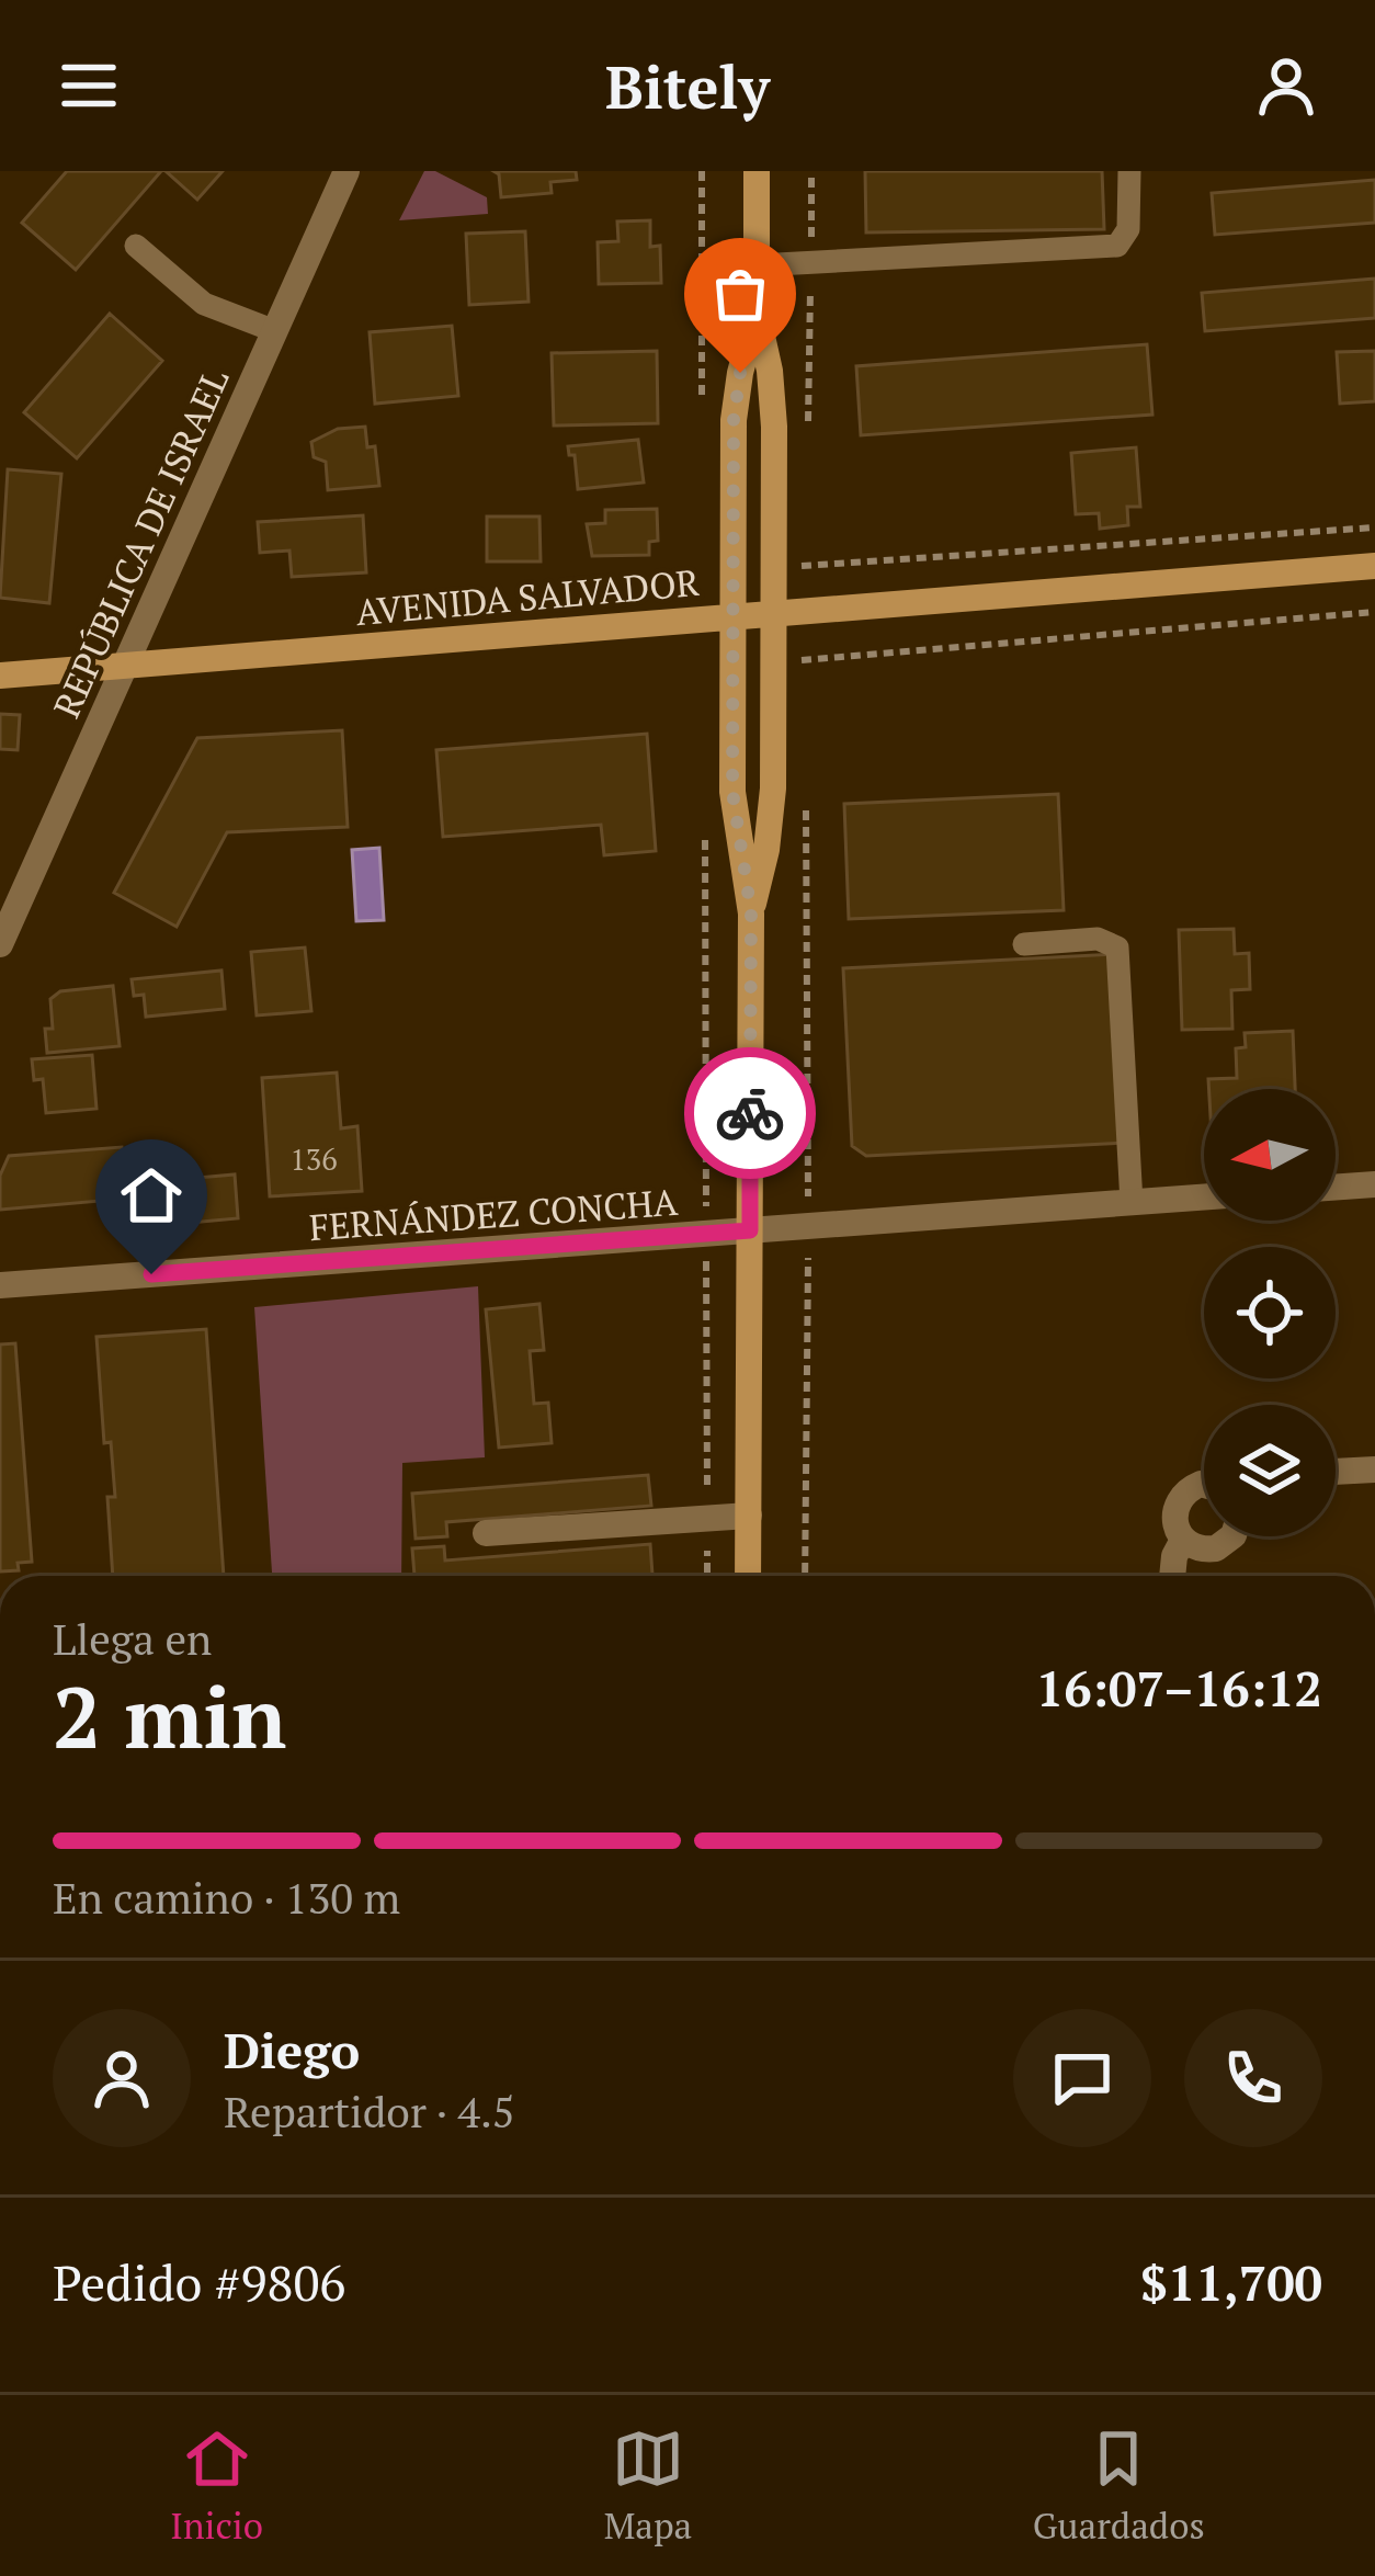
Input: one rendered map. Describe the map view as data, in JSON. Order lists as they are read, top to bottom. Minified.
{"streets":{"street":["REPÚBLICA DE ISRAEL","AVENIDA SALVADOR","FERNÁNDEZ CONCHA"]},"crossings":[["REPÚBLICA DE ISRAEL","AVENIDA SALVADOR"]],"house_numbers":["136"],"north":"left","page":{"header":"Bitely","heading":["2 min","Llega en","16:07–16:12"],"panel":["Diego","Repartidor · 4.5","Pedido #9806","$11,700"],"bar":"En camino · 130 m","tabs":["Inicio","Mapa","Guardados"]}}
